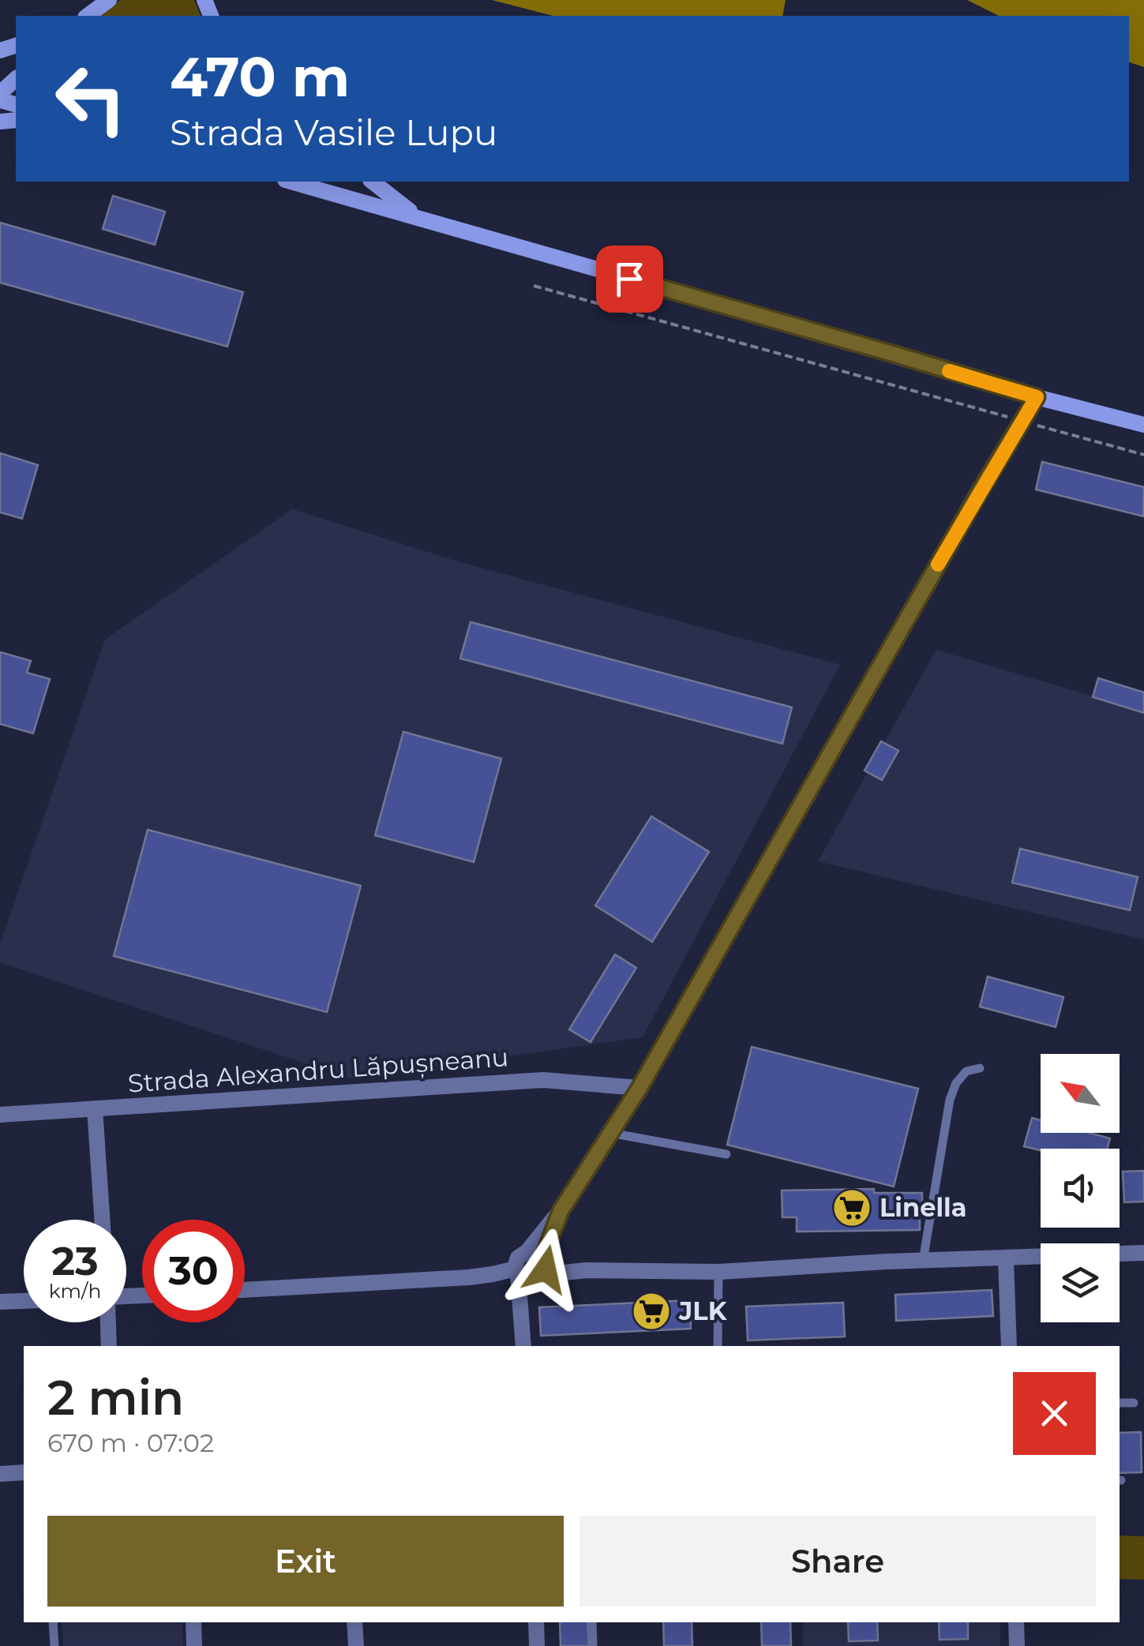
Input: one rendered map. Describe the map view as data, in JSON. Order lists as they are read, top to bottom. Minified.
{"streets":{"street":["Strada Alexandru Lăpușneanu"]},"places":{"supermarket":["Linella","JLK"]},"north":"top left","page":{"turn":["470 m","Strada Vasile Lupu"],"speed":"23 km/h","limit":"30","heading":["2 min","670 m · 07:02"],"buttons":["Exit","Share"]}}
